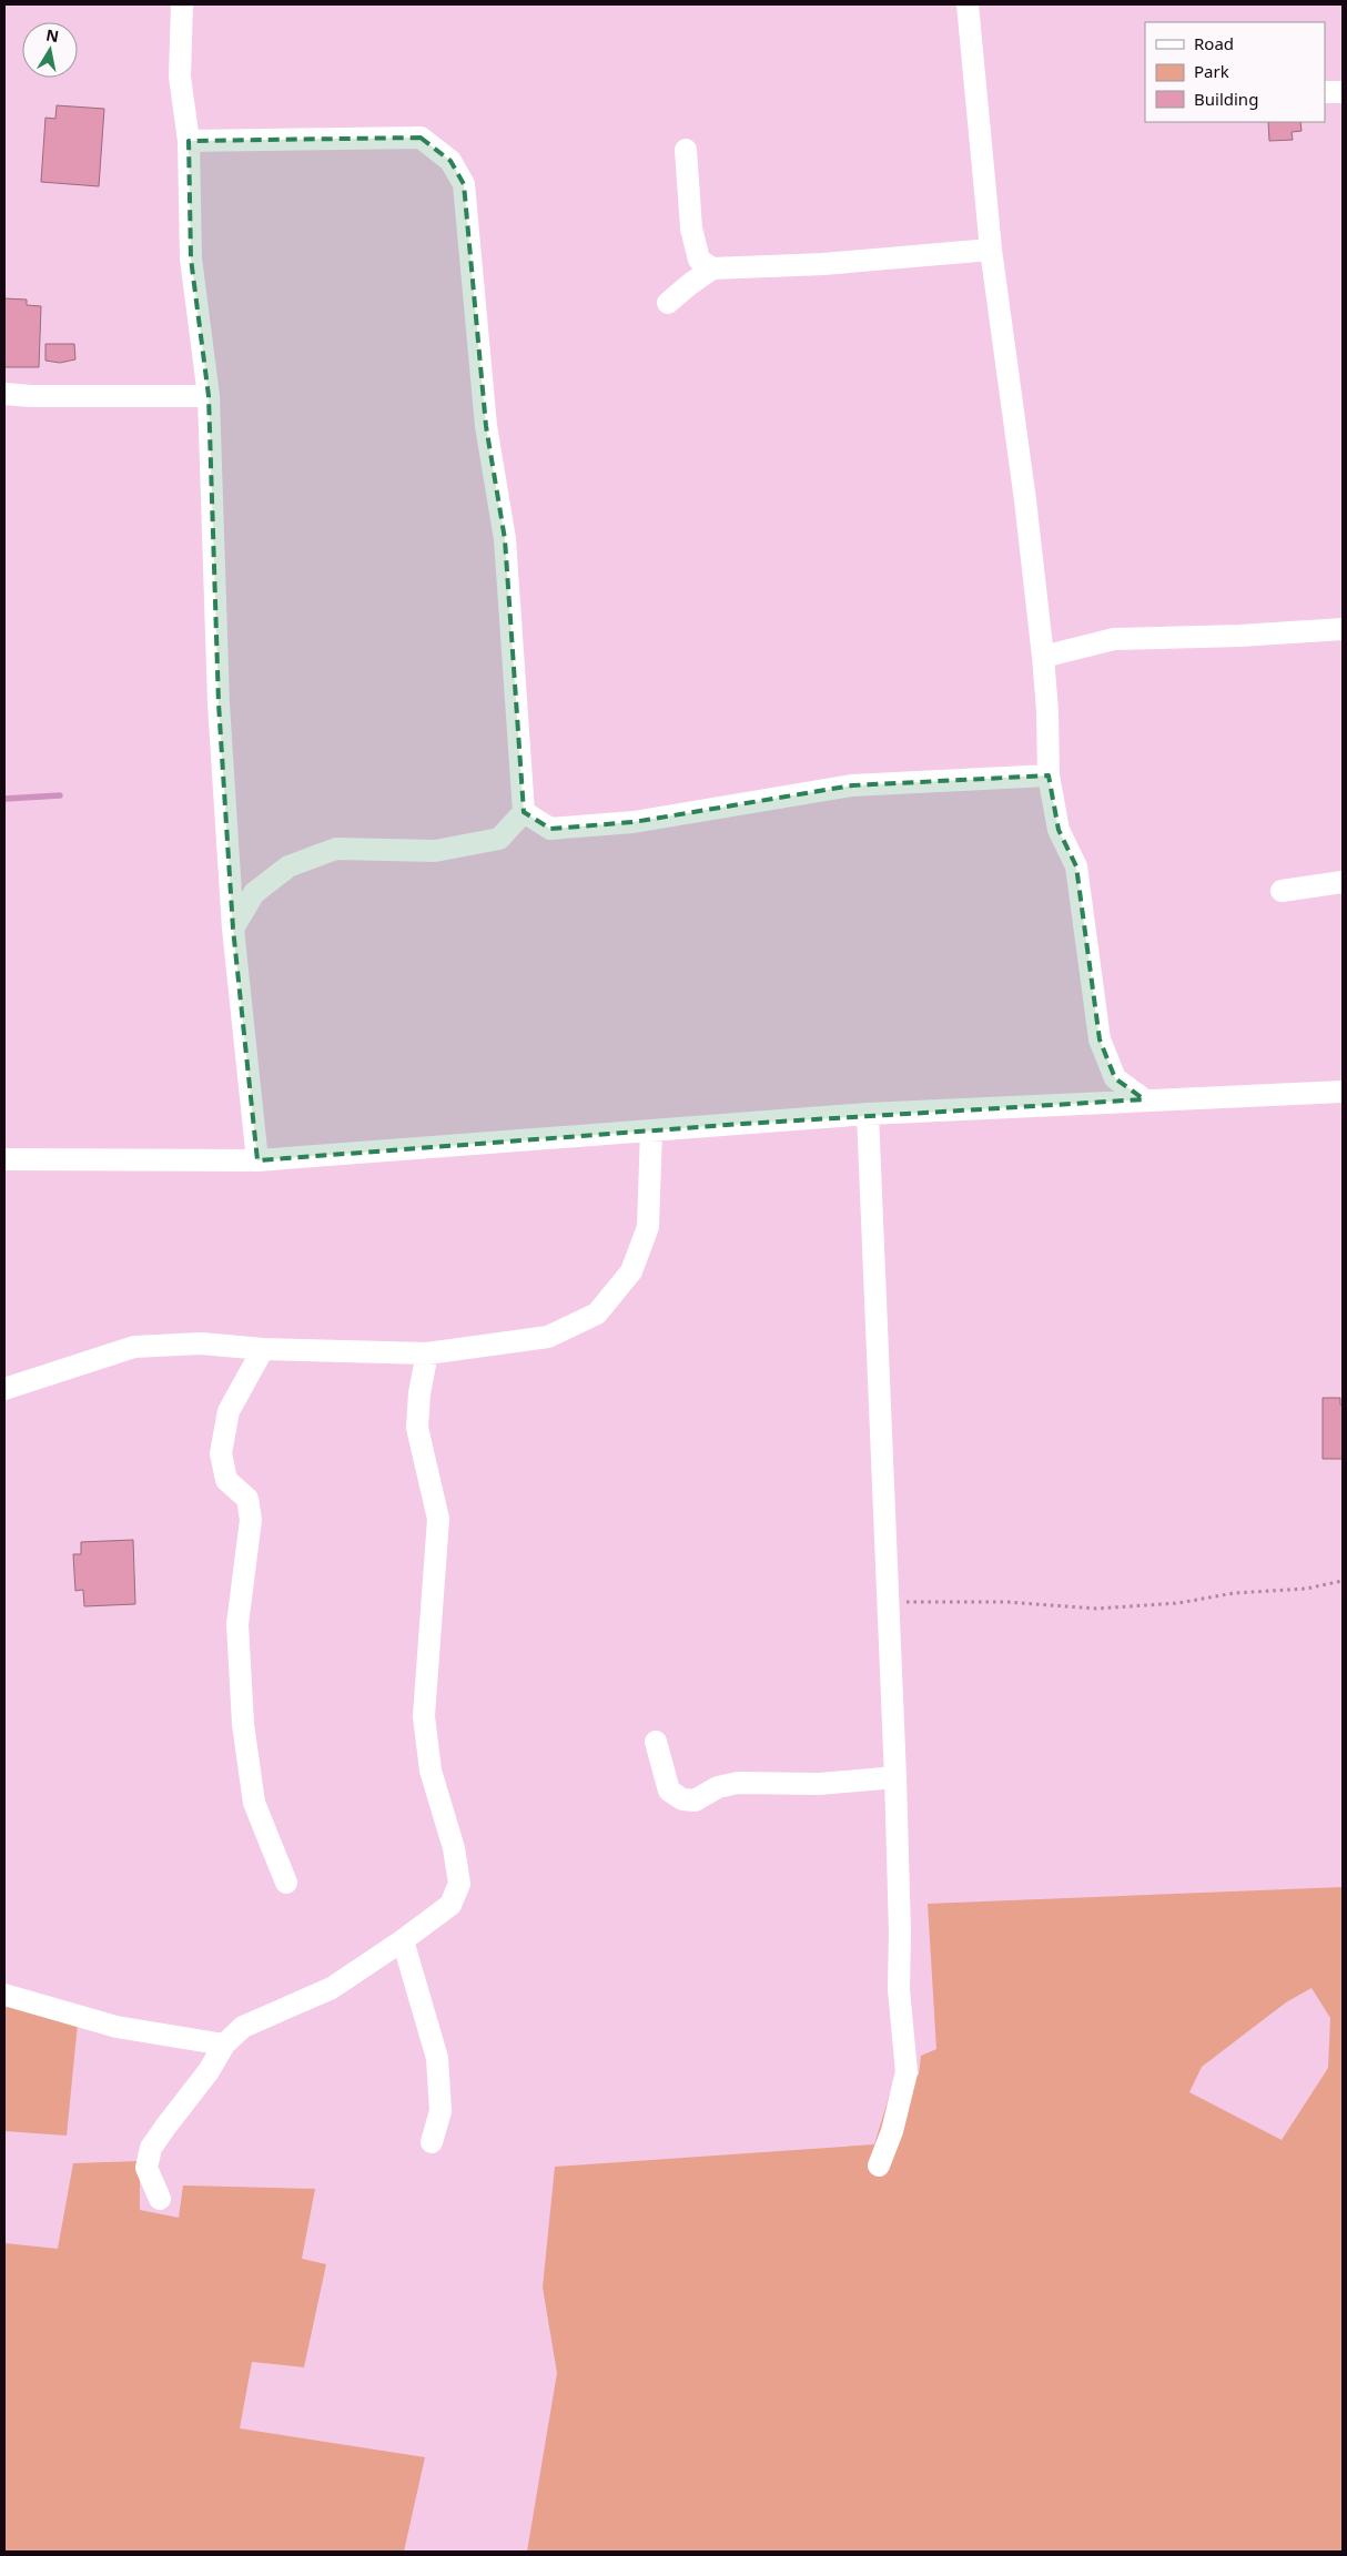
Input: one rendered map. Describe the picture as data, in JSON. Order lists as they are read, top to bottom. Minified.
{"legend":["Road","Park","Building"],"north":"top"}
